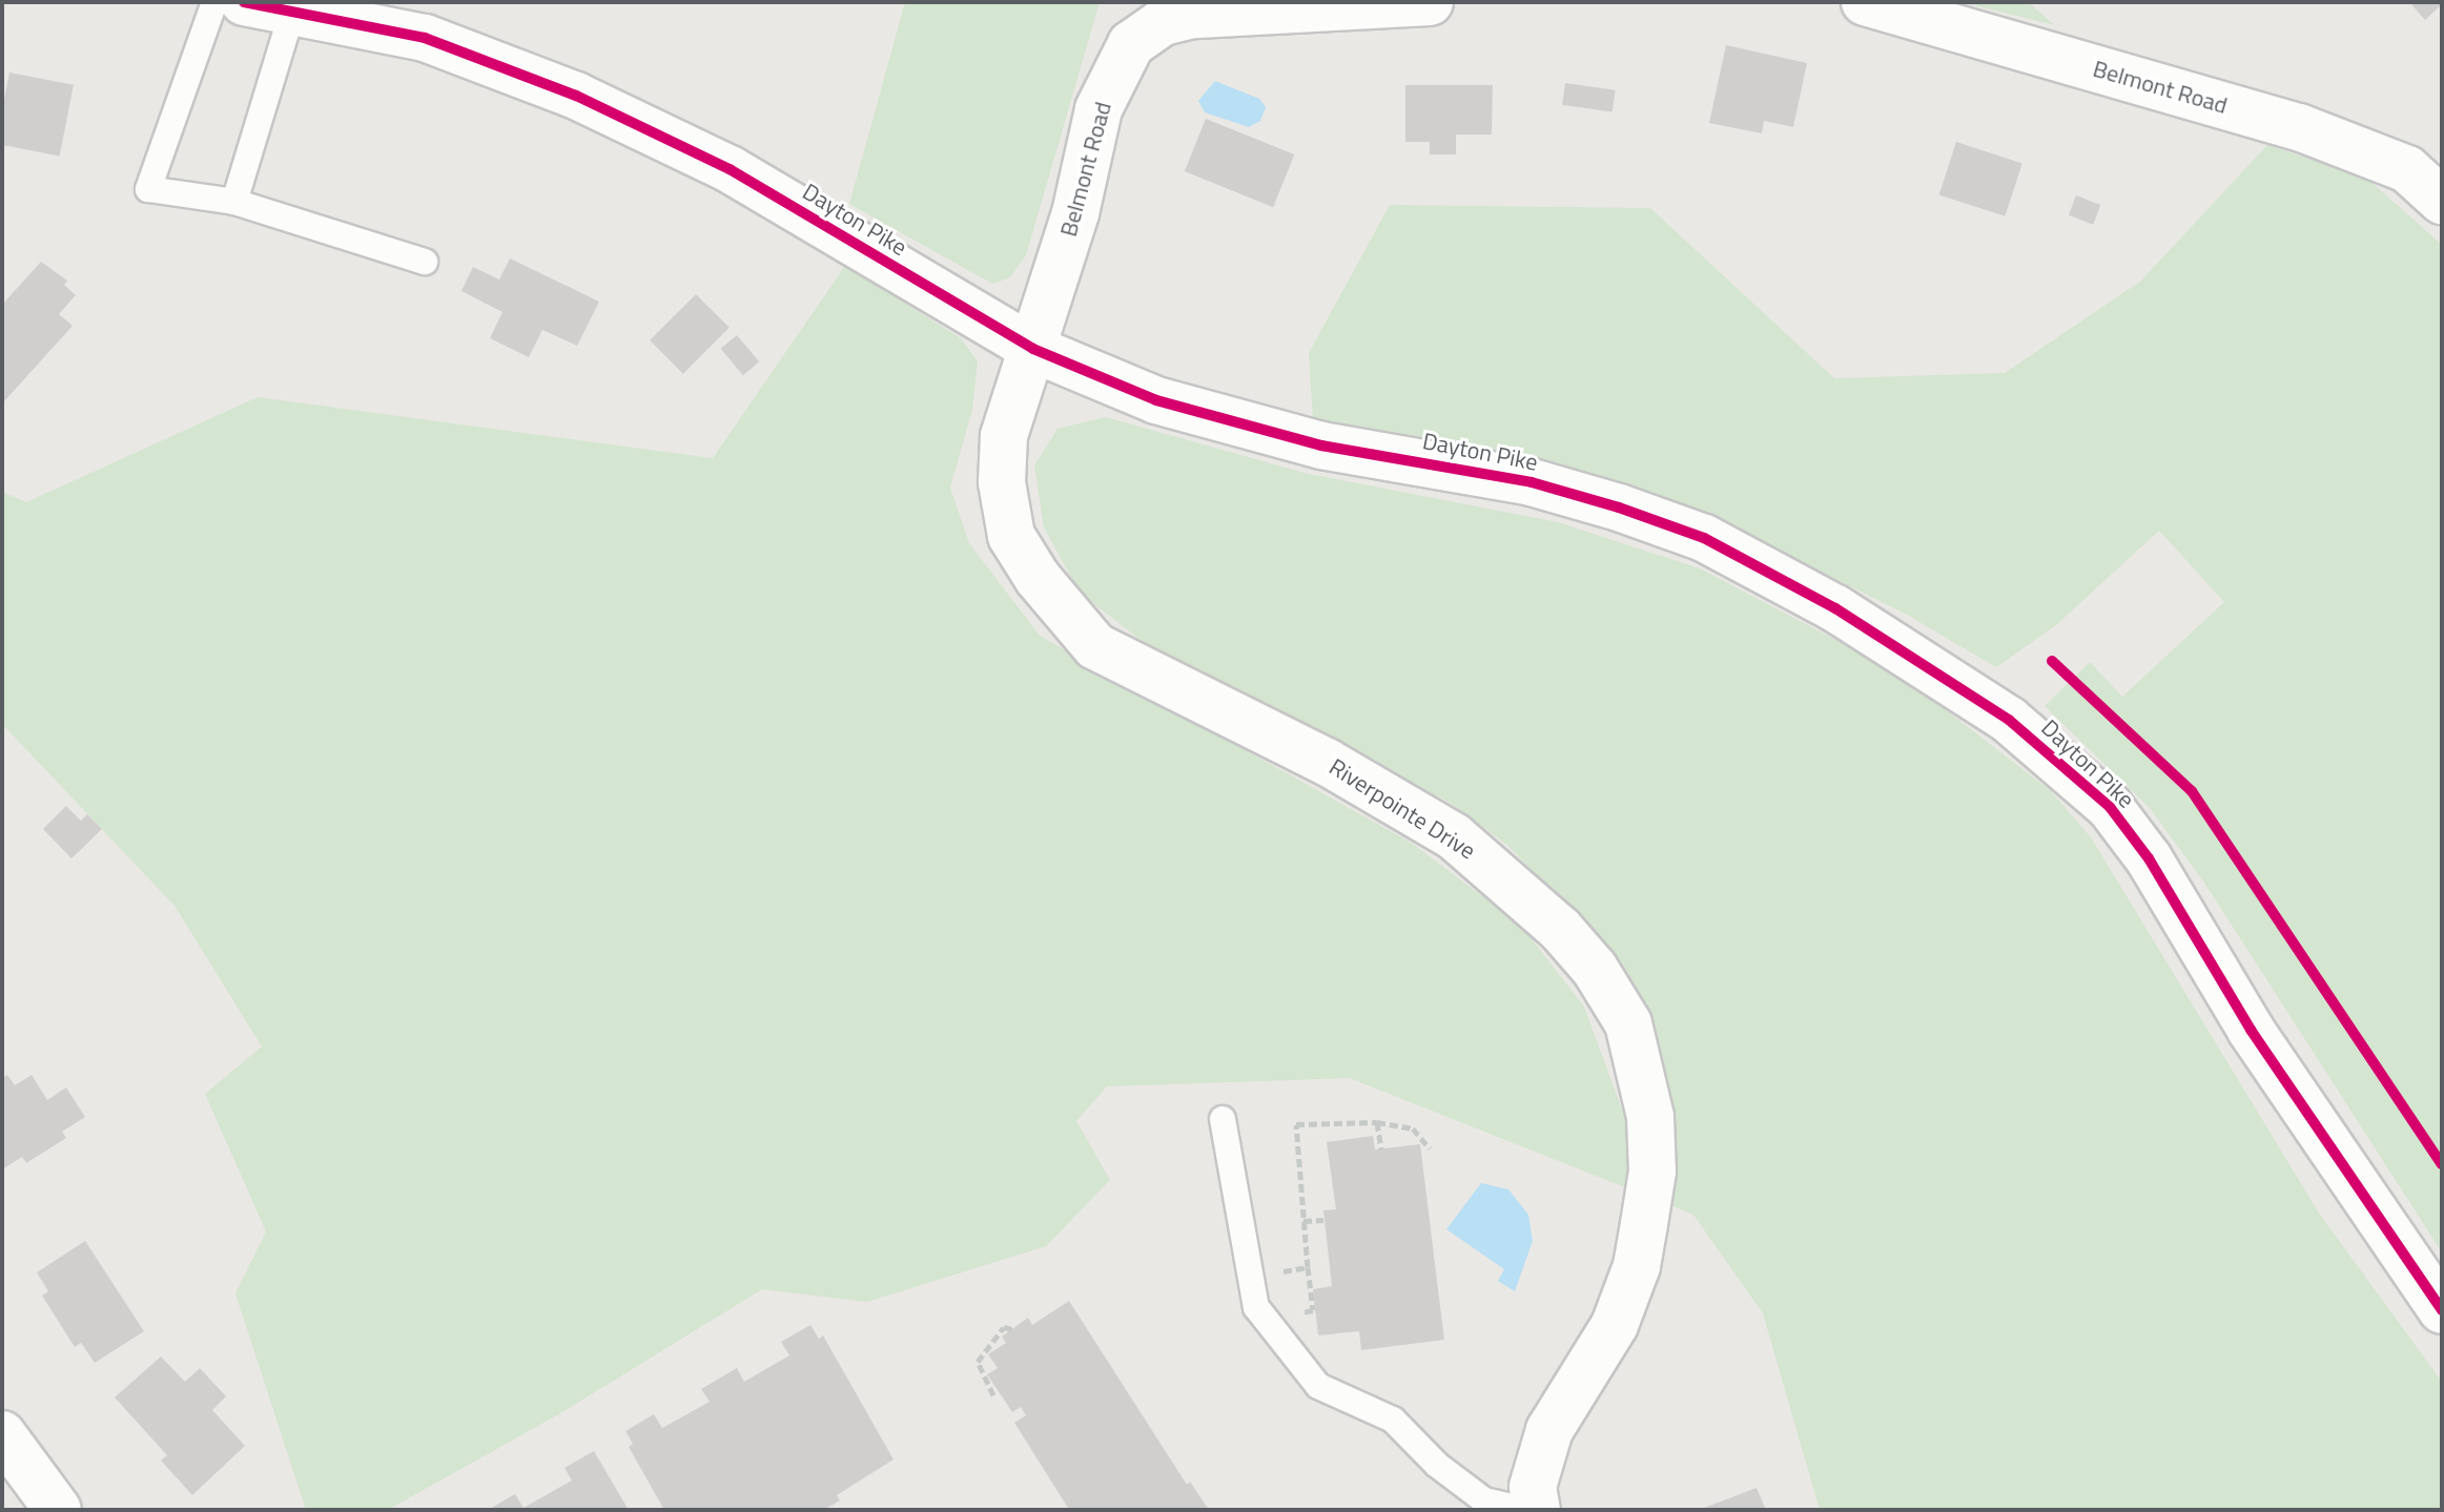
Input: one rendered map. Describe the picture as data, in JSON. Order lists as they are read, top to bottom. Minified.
{"streets":{"street":["Belmont Road","Dayton Pike","Riverpointe Drive"]},"crossings":[["Belmont Road","Dayton Pike"],["Belmont Road","Riverpointe Drive"],["Dayton Pike","Riverpointe Drive"]]}
